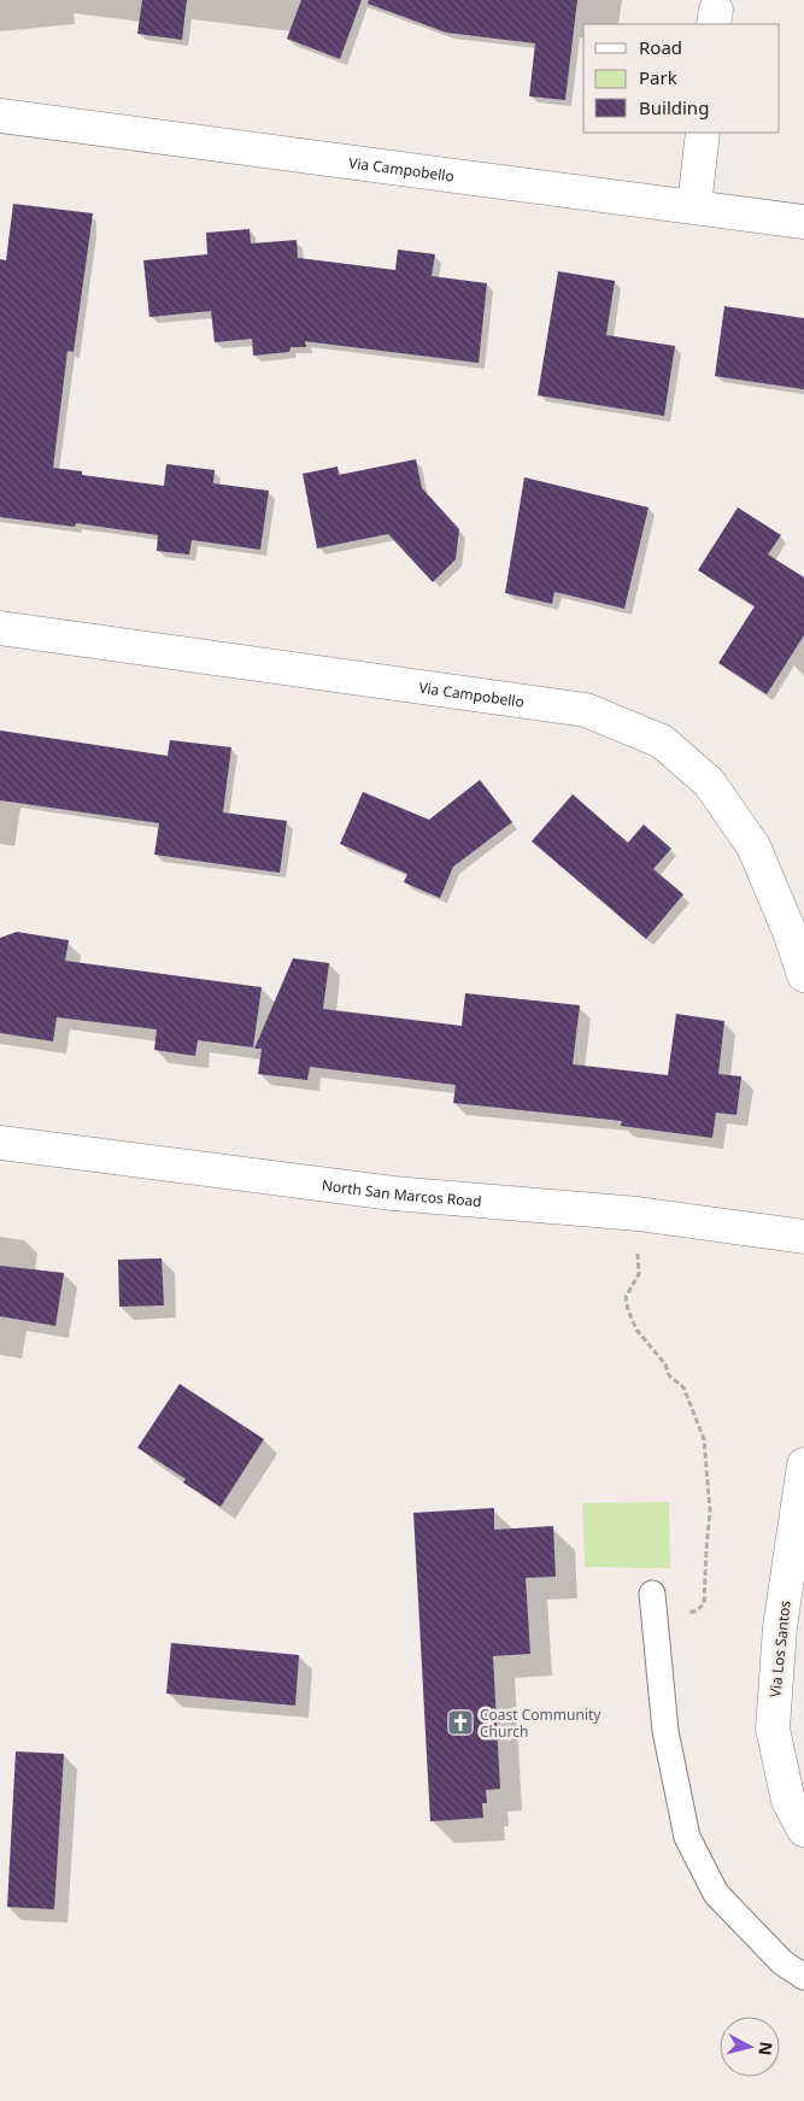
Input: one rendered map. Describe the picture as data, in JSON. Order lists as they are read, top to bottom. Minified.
{"streets":{"street":["Via Campobello","North San Marcos Road","Via Los Santos"]},"places":{"church":["Coast Community Church"]},"legend":["Road","Park","Building"],"north":"right"}
